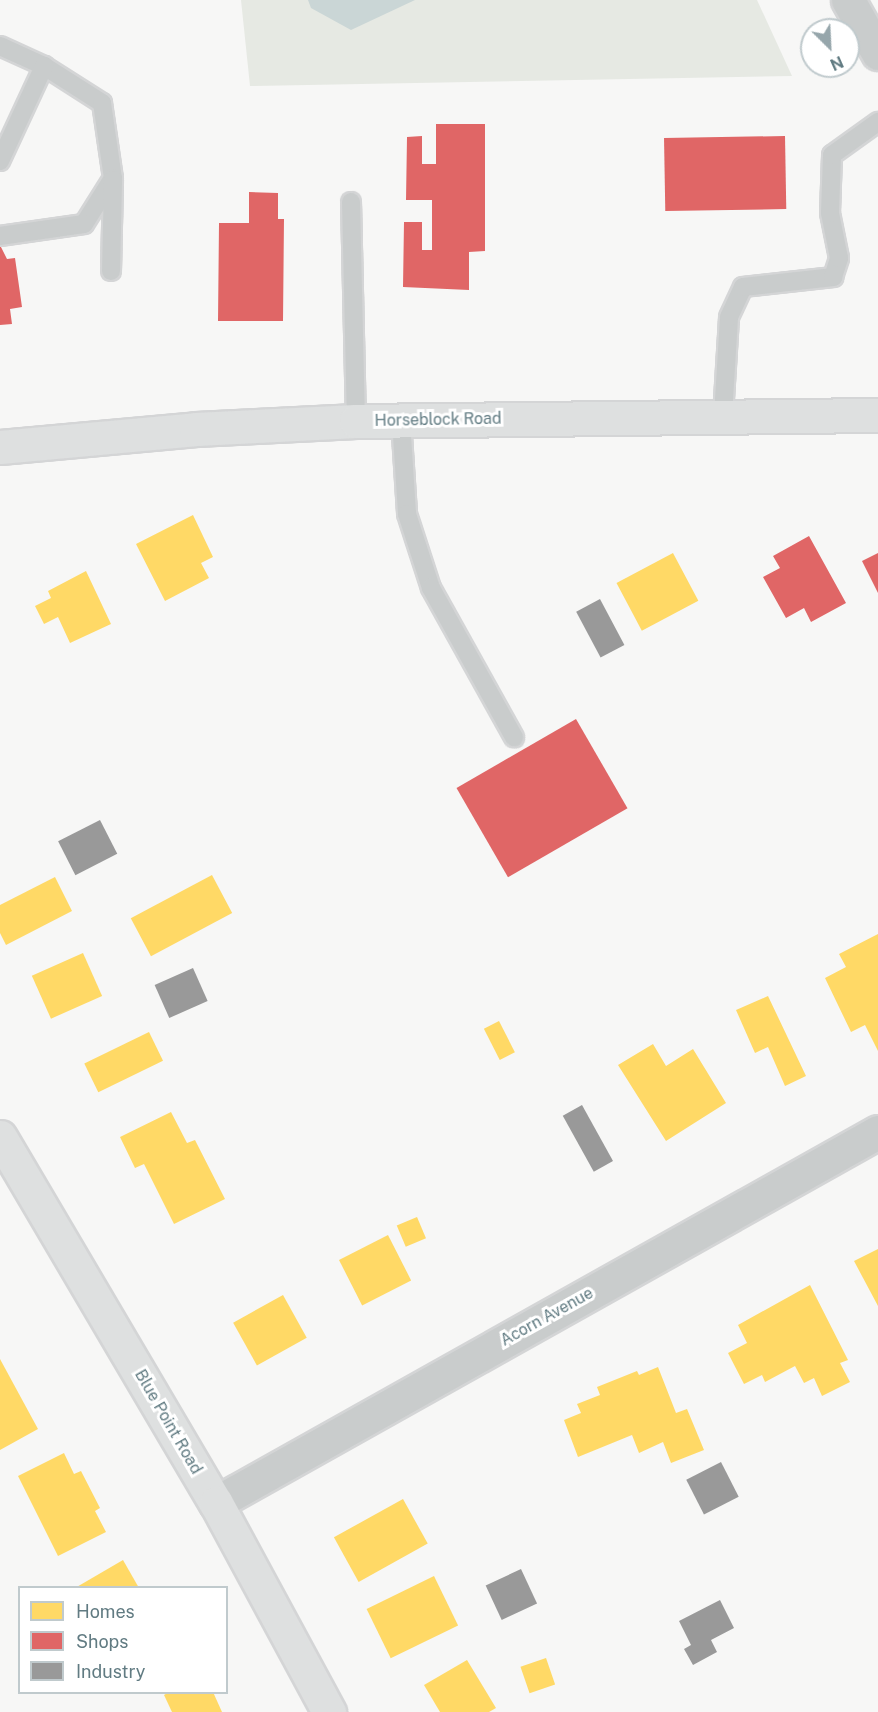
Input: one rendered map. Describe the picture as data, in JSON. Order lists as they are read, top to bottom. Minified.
{"streets":{"main road":["Horseblock Road","Blue Point Road"],"street":["Acorn Avenue"]},"crossings":[["Acorn Avenue","Blue Point Road"]],"legend":["Homes","Shops","Industry"],"north":"bottom right"}
